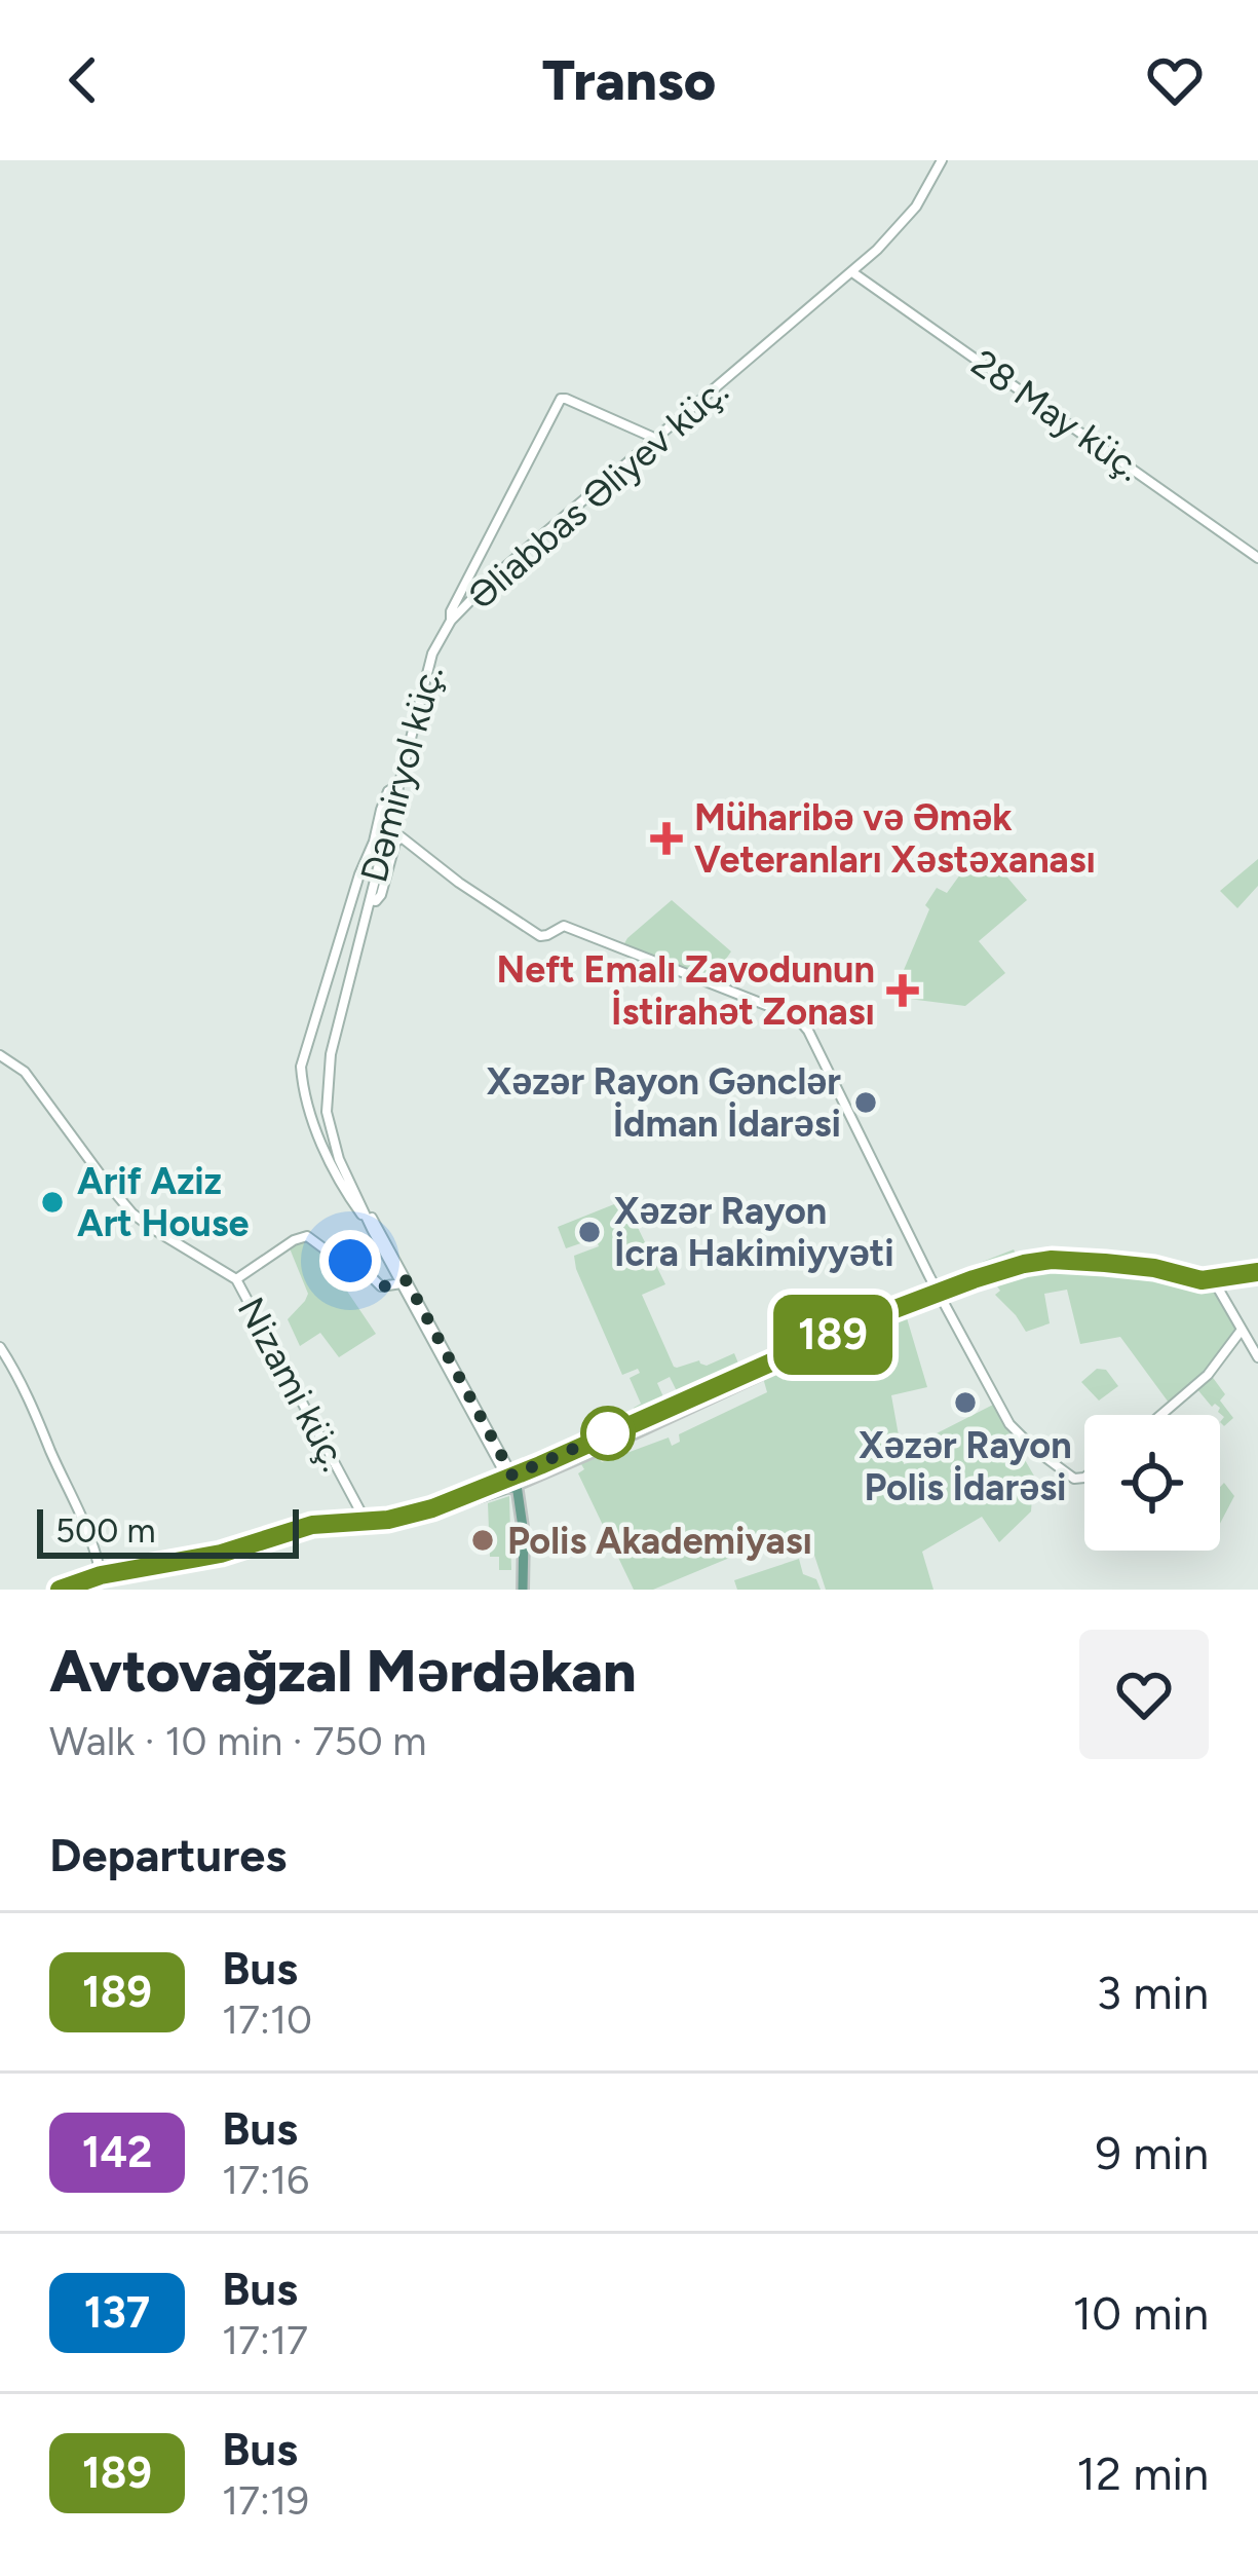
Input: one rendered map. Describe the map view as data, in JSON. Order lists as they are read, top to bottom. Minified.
{"streets":{"main road":["28 May küç.","Əliabbas Əliyev küç.","Dəmiryol küç.","Nizami küç."]},"crossings":[["28 May küç.","Əliabbas Əliyev küç."],["28 May küç.","Dəmiryol küç."],["Əliabbas Əliyev küç.","Dəmiryol küç."]],"places":{"health":["Müharibə və Əmək Veteranları Xəstəxanası","Neft Emalı Zavodunun İstirahət Zonası"],"other":["Xəzər Rayon Gənclər İdman İdarəsi","Arif Aziz Art House","Xəzər Rayon İcra Hakimiyyəti","Xəzər Rayon Polis İdarəsi","Polis Akademiyası"]},"lines":["bus line 189"],"scale_bar":"500 m","page":{"header":"Transo","on_map":"189","scale":"500 m","heading":[["Avtovağzal Mərdəkan","Walk · 10 min · 750 m"],"Departures"],"list":[{"mark":"189","name":"Bus","note":"17:10","value":"3 min"},{"mark":"142","name":"Bus","note":"17:16","value":"9 min"},{"mark":"137","name":"Bus","note":"17:17","value":"10 min"},{"mark":"189","name":"Bus","note":"17:19","value":"12 min"}]}}
